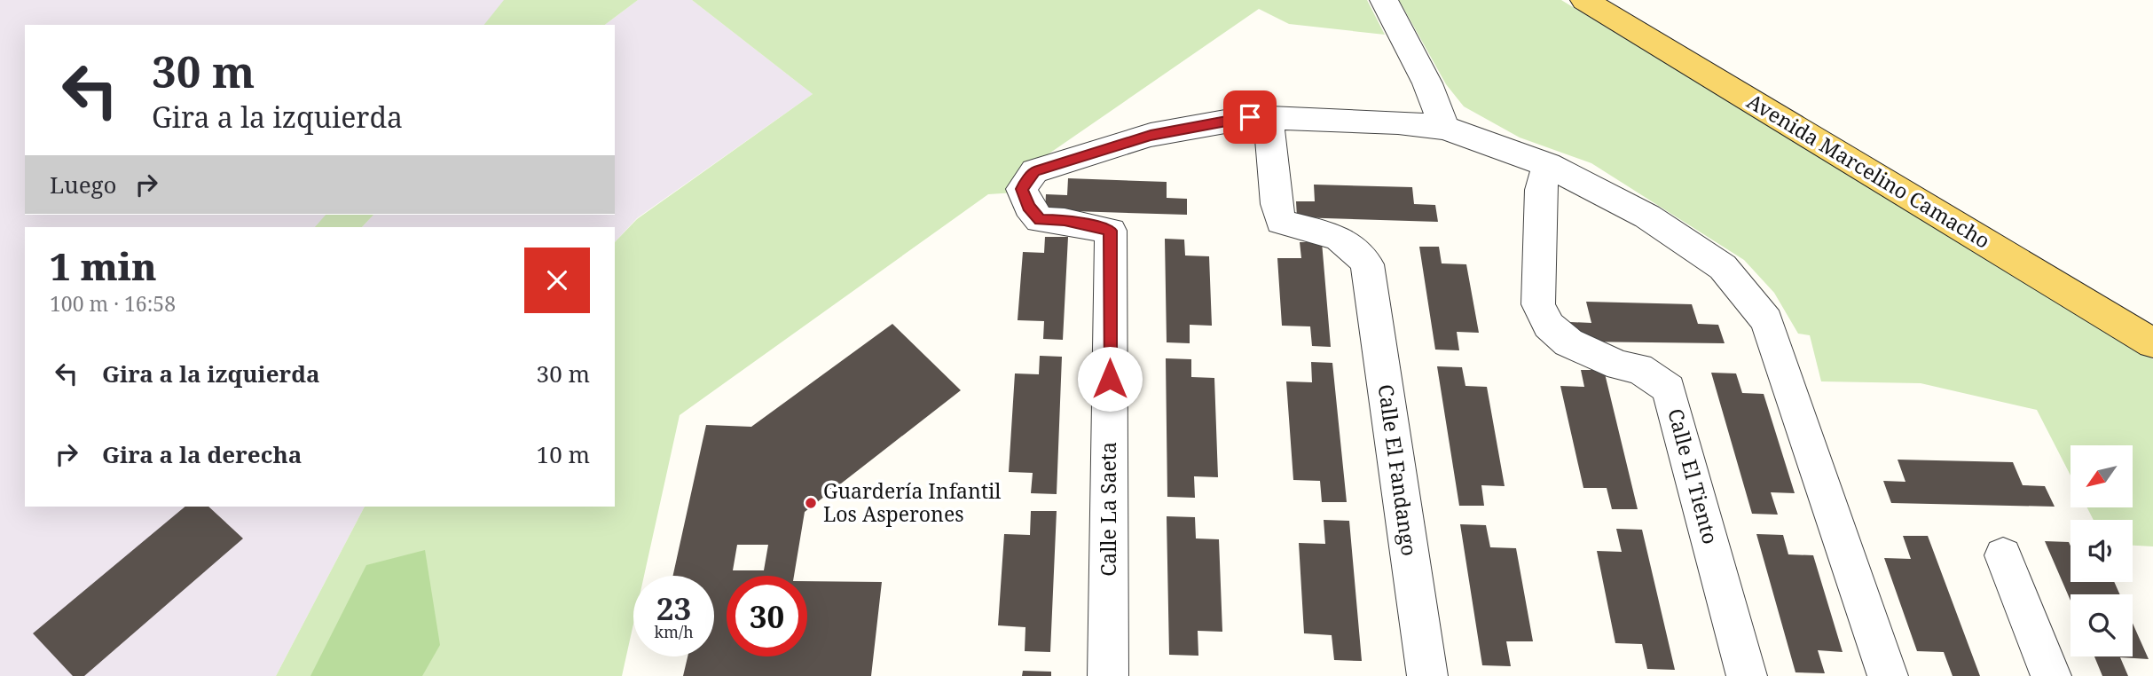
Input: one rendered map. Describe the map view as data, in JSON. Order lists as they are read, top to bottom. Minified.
{"streets":{"main road":["Avenida Marcelino Camacho"],"street":["Calle El Fandango","Calle El Tiento","Calle La Saeta"]},"crossings":[["Calle El Fandango","Calle La Saeta"]],"places":["Guardería Infantil Los Asperones"],"north":"bottom left","page":{"turn":["30 m","Gira a la izquierda"],"then":"Luego","heading":["1 min","100 m · 16:58"],"list":[{"name":"Gira a la izquierda","value":"30 m"},{"name":"Gira a la derecha","value":"10 m"}],"speed":"23 km/h","limit":"30"}}
